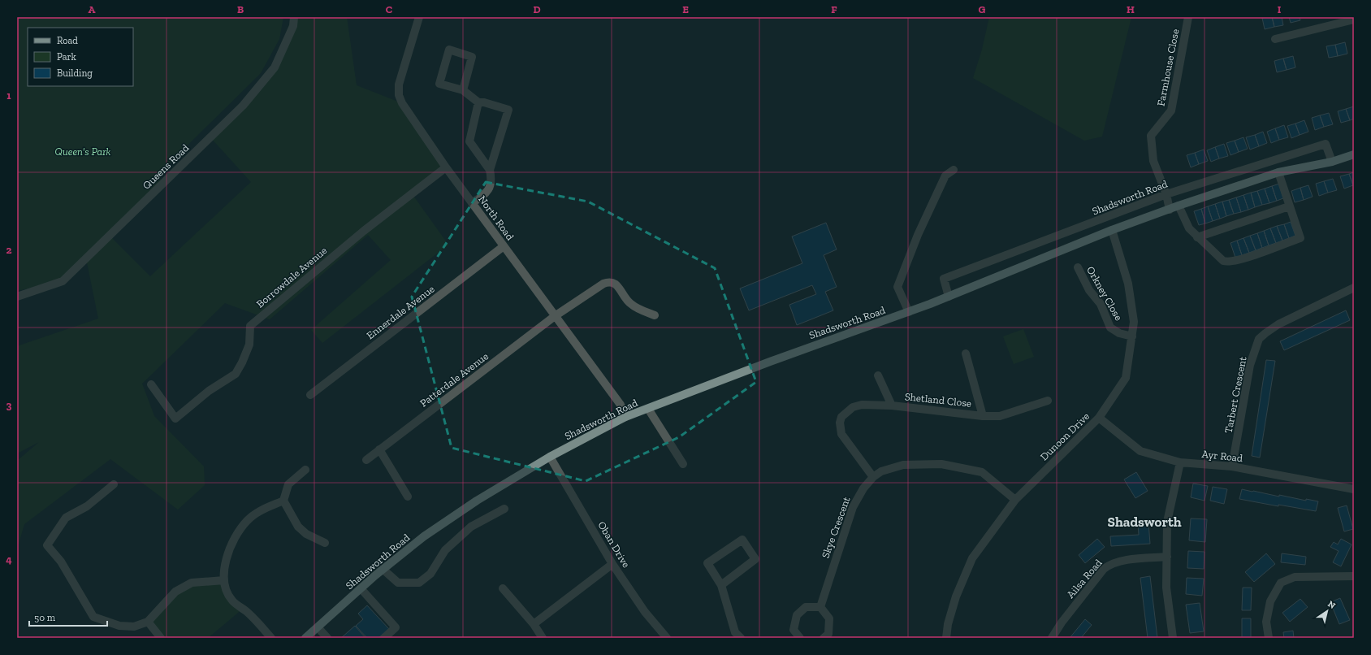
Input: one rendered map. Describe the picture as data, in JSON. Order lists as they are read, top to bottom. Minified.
{"streets":{"main road":["Shadsworth Road"],"street":["Farmhouse Close","Queens Road","North Road","Borrowdale Avenue","Orkney Close","Ennerdale Avenue","Patterdale Avenue","Tarbert Crescent","Shetland Close","Dunoon Drive","Ayr Road","Skye Crescent","Oban Drive","Ailsa Road"]},"crossings":[["Farmhouse Close","Shadsworth Road"],["Shadsworth Road","North Road"],["Shadsworth Road","Dunoon Drive"],["Shadsworth Road","Oban Drive"],["North Road","Borrowdale Avenue"],["North Road","Ennerdale Avenue"],["North Road","Patterdale Avenue"],["Orkney Close","Dunoon Drive"],["Tarbert Crescent","Ayr Road"],["Shetland Close","Skye Crescent"],["Dunoon Drive","Ayr Road"],["Dunoon Drive","Skye Crescent"]],"districts":["Shadsworth"],"parks":["Queen's Park"],"legend":["Road","Park","Building"],"scale_bar":"50 m","north":"top right","grid":{"columns":["A","B","C","D","E","F","G","H","I"],"rows":["1","2","3","4"]}}
